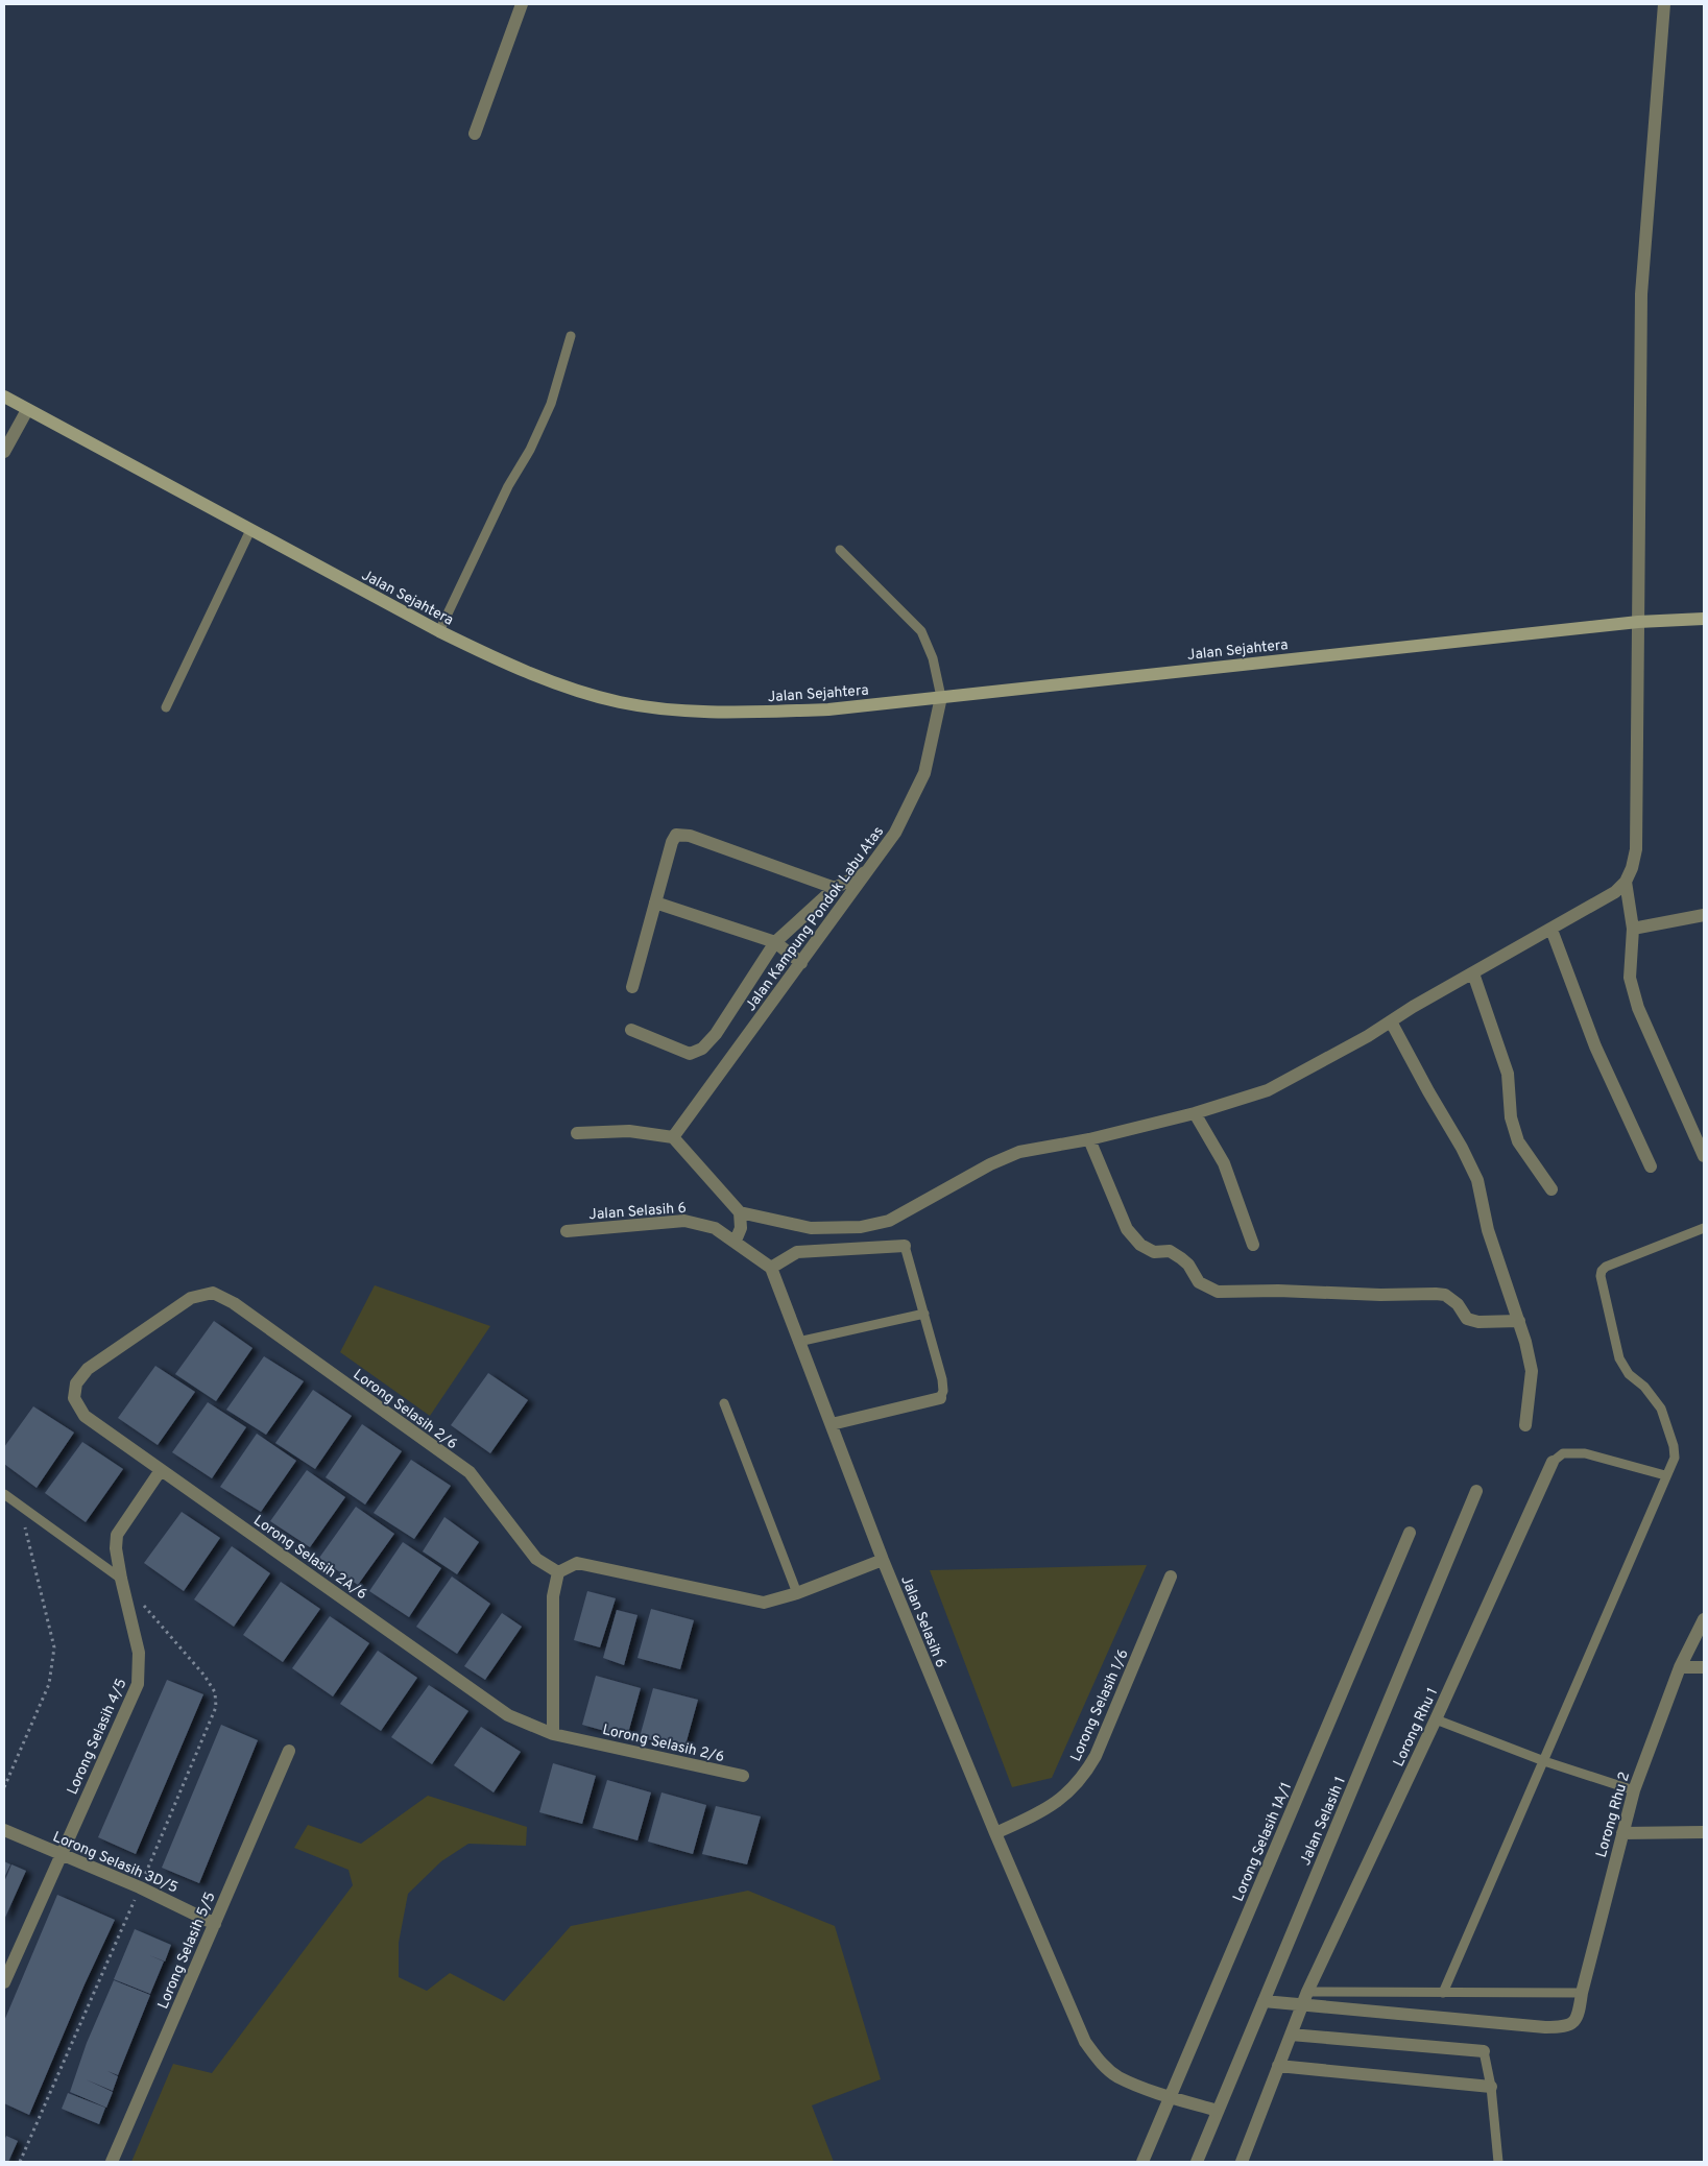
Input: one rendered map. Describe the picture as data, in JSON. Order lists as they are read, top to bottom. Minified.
{"streets":{"main road":["Jalan Sejahtera"],"street":["Jalan Kampung Pondok Labu Atas","Jalan Selasih 6","Lorong Selasih 2/6","Lorong Selasih 2A/6","Lorong Selasih 1/6","Lorong Rhu 1","Lorong Selasih 4/5","Lorong Rhu 2","Jalan Selasih 1","Lorong Selasih 1A/1","Lorong Selasih 3D/5","Lorong Selasih 5/5"]},"crossings":[["Jalan Sejahtera","Jalan Kampung Pondok Labu Atas"],["Jalan Selasih 6","Lorong Selasih 1/6"],["Jalan Selasih 6","Jalan Selasih 1"],["Jalan Selasih 6","Lorong Selasih 1A/1"],["Lorong Selasih 2/6","Lorong Selasih 2A/6"],["Lorong Selasih 2A/6","Lorong Selasih 4/5"],["Lorong Rhu 1","Lorong Rhu 2"],["Lorong Selasih 4/5","Lorong Selasih 3D/5"],["Lorong Selasih 3D/5","Lorong Selasih 5/5"]]}
